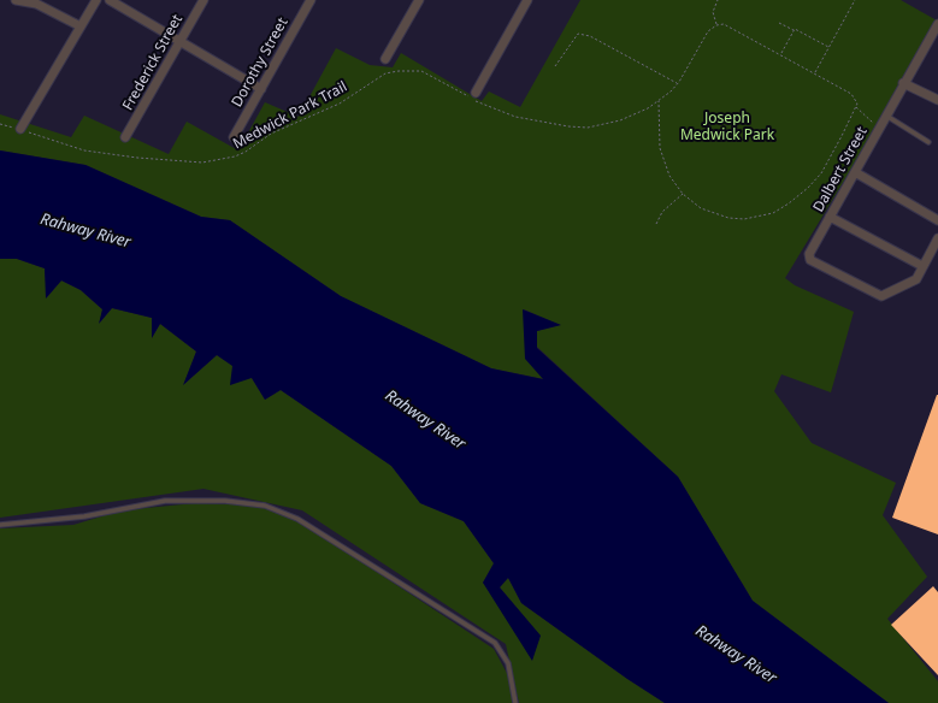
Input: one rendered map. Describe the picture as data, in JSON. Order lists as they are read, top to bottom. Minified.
{"streets":{"street":["Frederick Street","Dorothy Street","Dalbert Street"],"path":["Medwick Park Trail"]},"water":["Rahway River"],"parks":["Joseph Medwick Park"]}
